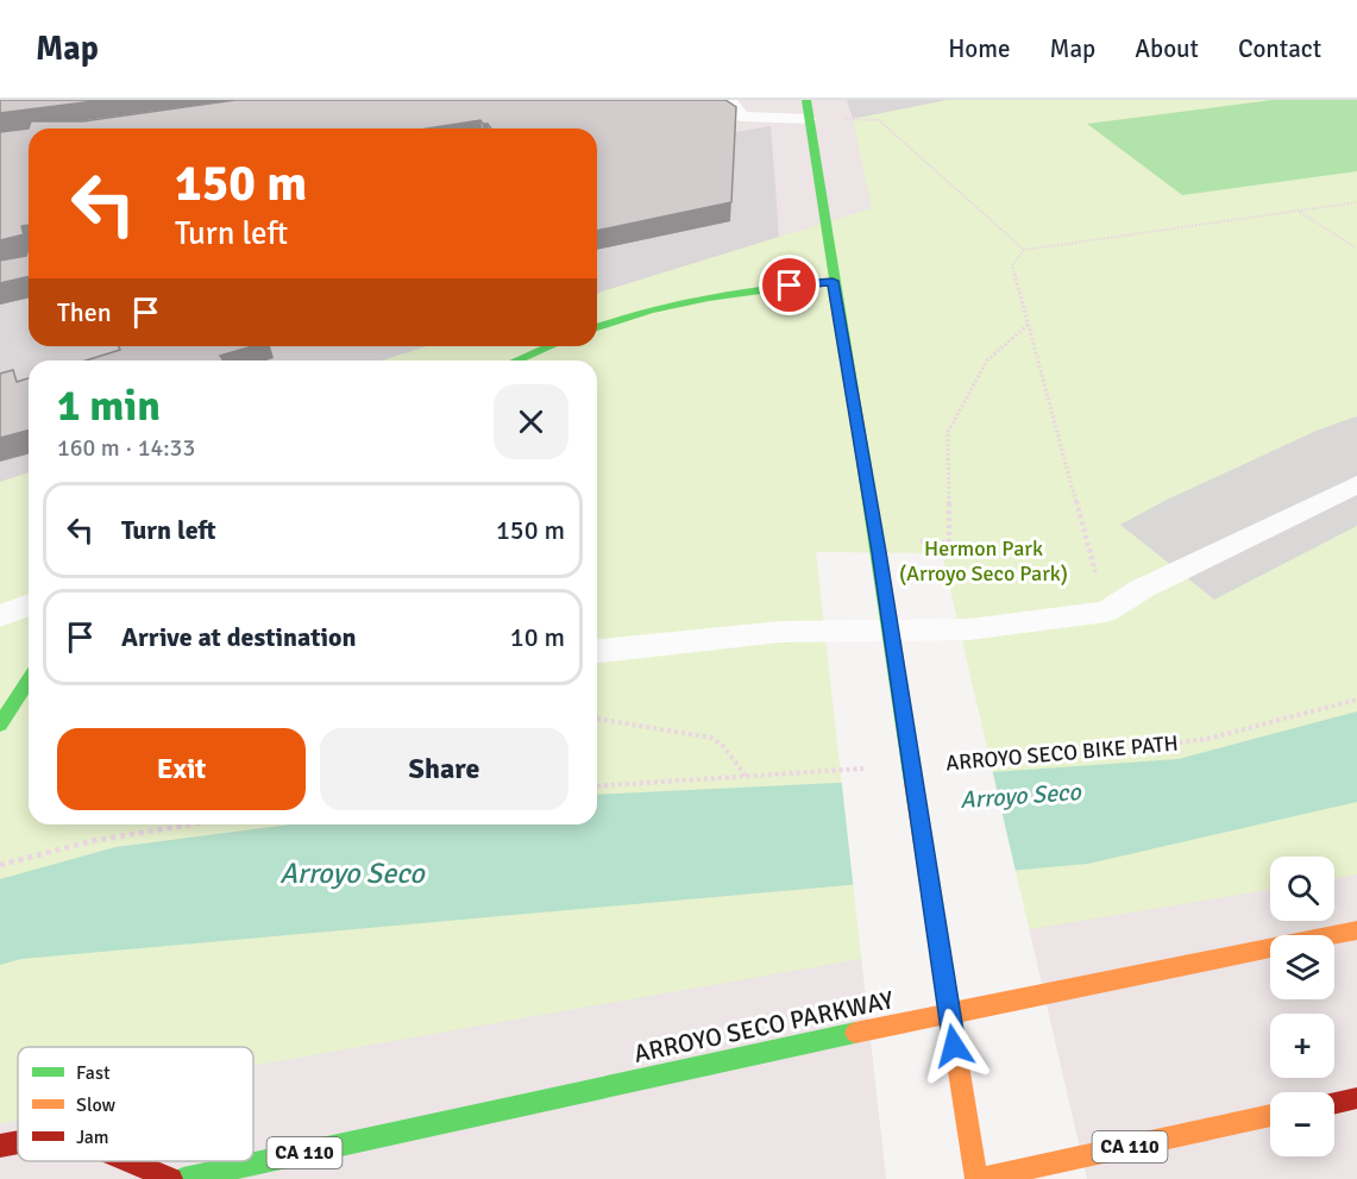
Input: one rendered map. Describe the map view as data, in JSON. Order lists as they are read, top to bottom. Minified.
{"streets":{"main road":["ARROYO SECO PARKWAY","CA 110"],"path":["ARROYO SECO BIKE PATH"]},"water":["Arroyo Seco"],"parks":["Hermon Park (Arroyo Seco Park)"],"legend":["Fast","Slow","Jam"],"page":{"header":"Map","nav":["Home","Map","About","Contact"],"turn":["150 m","Turn left"],"then":"Then","heading":["1 min","160 m · 14:33"],"list":[{"name":"Turn left","value":"150 m"},{"name":"Arrive at destination","value":"10 m"}],"buttons":["Exit","Share"],"map_buttons":["+","−"]}}
